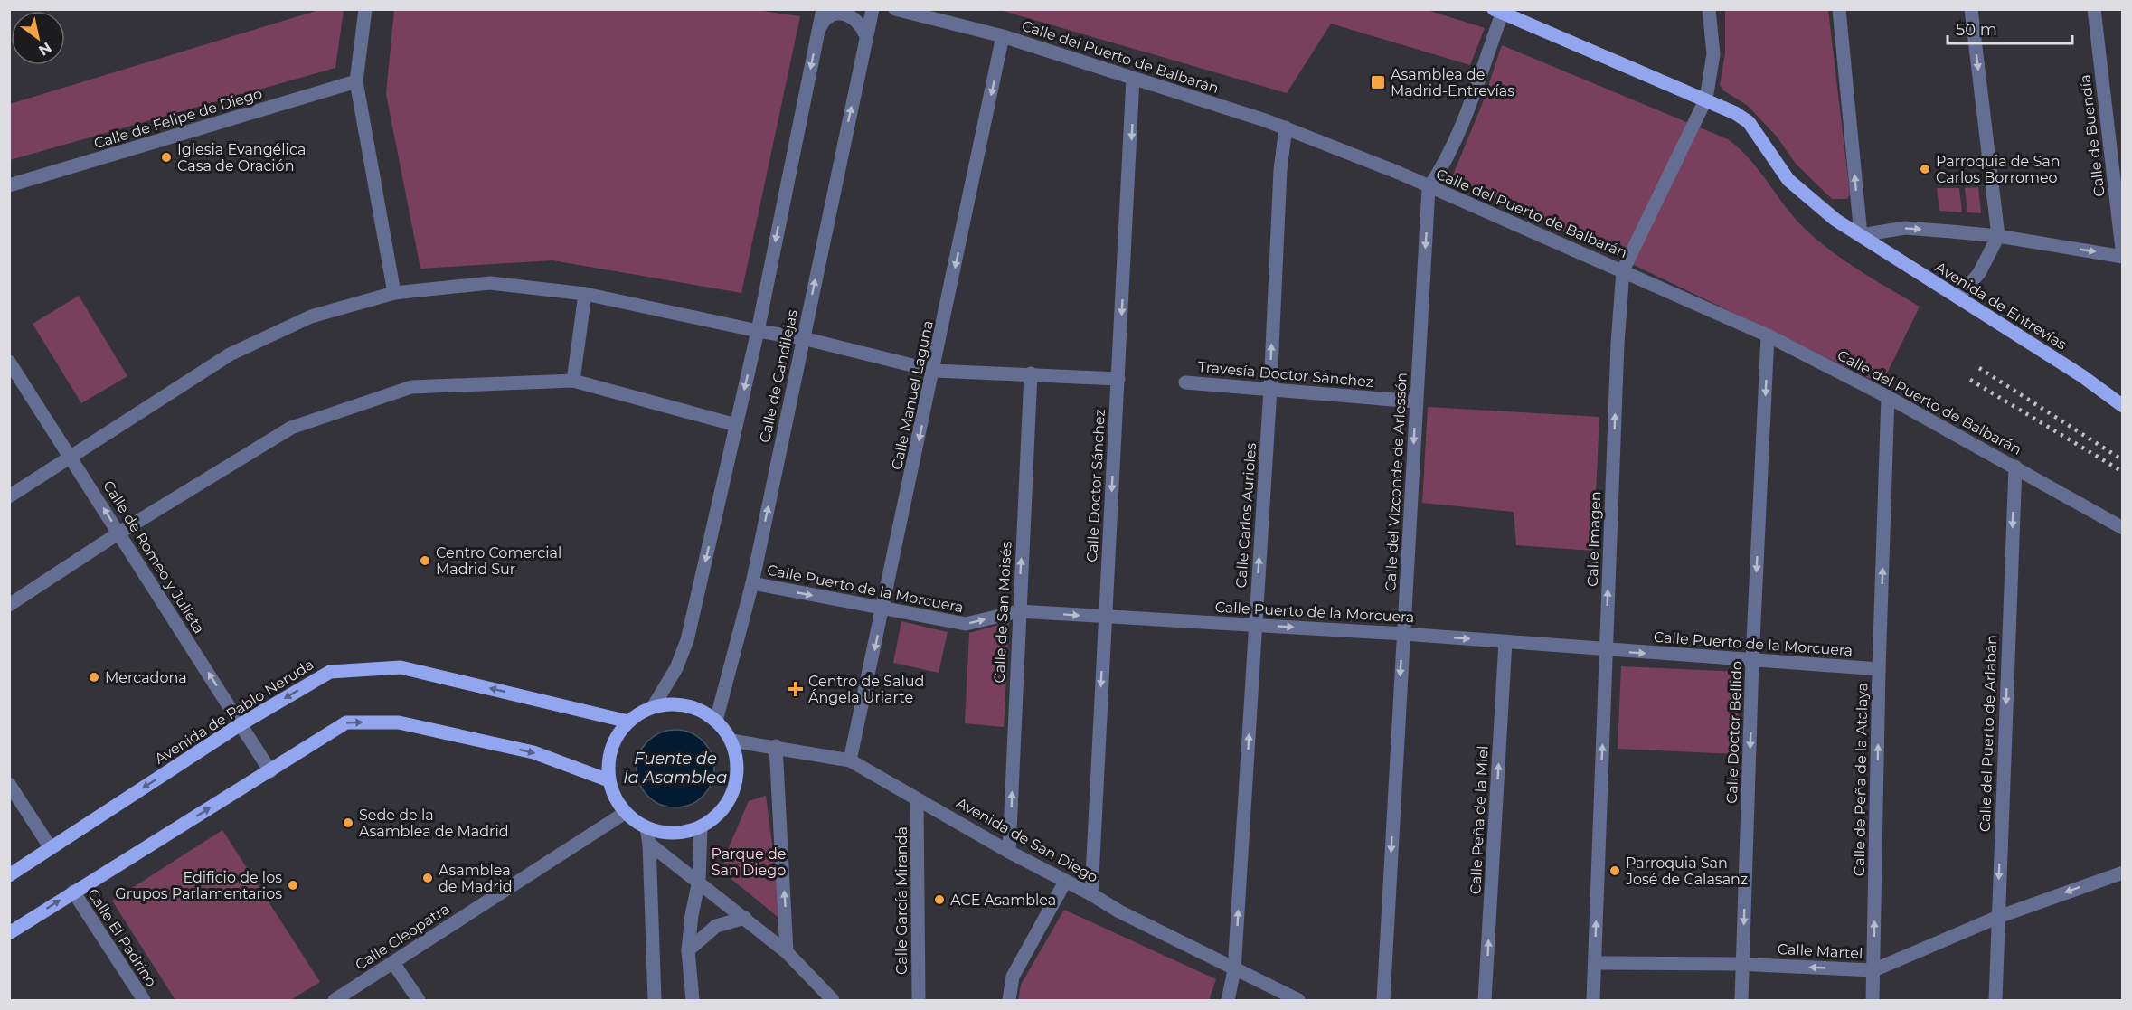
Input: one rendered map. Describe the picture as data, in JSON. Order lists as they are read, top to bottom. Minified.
{"streets":{"main road":["Avenida de Entrevías","Avenida de Pablo Neruda"],"street":["Calle del Puerto de Balbarán","Calle de Felipe de Diego","Calle de Buendía","Travesía Doctor Sánchez","Calle de Candilejas","Calle Manuel Laguna","Calle del Vizconde de Arlessón","Calle Doctor Sánchez","Calle Carlos Aurioles","Calle Imagen","Calle de Romeo y Julieta","Calle Puerto de la Morcuera","Calle de San Moisés","Calle Doctor Bellido","Calle del Puerto de Arlabán","Calle de Peña de la Atalaya","Calle Peña de la Miel","Avenida de San Diego","Calle García Miranda","Calle Cleopatra","Calle El Padrino","Calle Martel"]},"crossings":[["Calle del Puerto de Balbarán","Calle Manuel Laguna"],["Calle del Puerto de Balbarán","Calle del Vizconde de Arlessón"],["Calle del Puerto de Balbarán","Calle Doctor Sánchez"],["Calle del Puerto de Balbarán","Calle Carlos Aurioles"],["Calle del Puerto de Balbarán","Calle Imagen"],["Calle del Puerto de Balbarán","Calle Doctor Bellido"],["Calle del Puerto de Balbarán","Calle del Puerto de Arlabán"],["Calle del Puerto de Balbarán","Calle de Peña de la Atalaya"],["Avenida de Entrevías","Calle Imagen"],["Travesía Doctor Sánchez","Calle del Vizconde de Arlessón"],["Travesía Doctor Sánchez","Calle Carlos Aurioles"],["Calle de Candilejas","Calle Puerto de la Morcuera"],["Calle de Candilejas","Avenida de Pablo Neruda"],["Calle de Candilejas","Avenida de San Diego"],["Calle de Candilejas","Calle Cleopatra"],["Calle Manuel Laguna","Calle Puerto de la Morcuera"],["Calle Manuel Laguna","Avenida de San Diego"],["Calle del Vizconde de Arlessón","Calle Puerto de la Morcuera"],["Calle Doctor Sánchez","Calle Puerto de la Morcuera"],["Calle Doctor Sánchez","Avenida de San Diego"],["Calle Carlos Aurioles","Calle Puerto de la Morcuera"],["Calle Carlos Aurioles","Avenida de San Diego"],["Calle Imagen","Calle Puerto de la Morcuera"],["Calle Imagen","Calle Martel"],["Calle de Romeo y Julieta","Avenida de Pablo Neruda"],["Calle Puerto de la Morcuera","Calle de San Moisés"],["Calle Puerto de la Morcuera","Calle Doctor Bellido"],["Calle Puerto de la Morcuera","Calle de Peña de la Atalaya"],["Calle Puerto de la Morcuera","Calle Peña de la Miel"],["Calle de San Moisés","Avenida de San Diego"],["Avenida de Pablo Neruda","Avenida de San Diego"],["Avenida de Pablo Neruda","Calle Cleopatra"],["Calle Doctor Bellido","Calle Martel"],["Calle del Puerto de Arlabán","Calle Martel"],["Calle de Peña de la Atalaya","Calle Martel"],["Avenida de San Diego","Calle García Miranda"],["Avenida de San Diego","Calle Cleopatra"]],"one_way":["Calle Manuel Laguna","Calle del Vizconde de Arlessón","Calle Doctor Sánchez","Calle Carlos Aurioles","Calle Imagen","Calle de Romeo y Julieta","Calle Puerto de la Morcuera","Calle de San Moisés","Calle Doctor Bellido","Calle del Puerto de Arlabán","Calle de Peña de la Atalaya","Calle Peña de la Miel","Calle Martel"],"water":["Fuente de la Asamblea"],"parks":["Parque de San Diego"],"places":{"transit":["Asamblea de Madrid-Entrevías"],"other":["Iglesia Evangélica Casa de Oración","Parroquia de San Carlos Borromeo","Centro Comercial Madrid Sur","Mercadona","Sede de la Asamblea de Madrid","Parroquia San José de Calasanz","Asamblea de Madrid","Edificio de los Grupos Parlamentarios","ACE Asamblea"],"health":["Centro de Salud Ángela Uriarte"]},"scale_bar":"50 m","north":"bottom right"}
